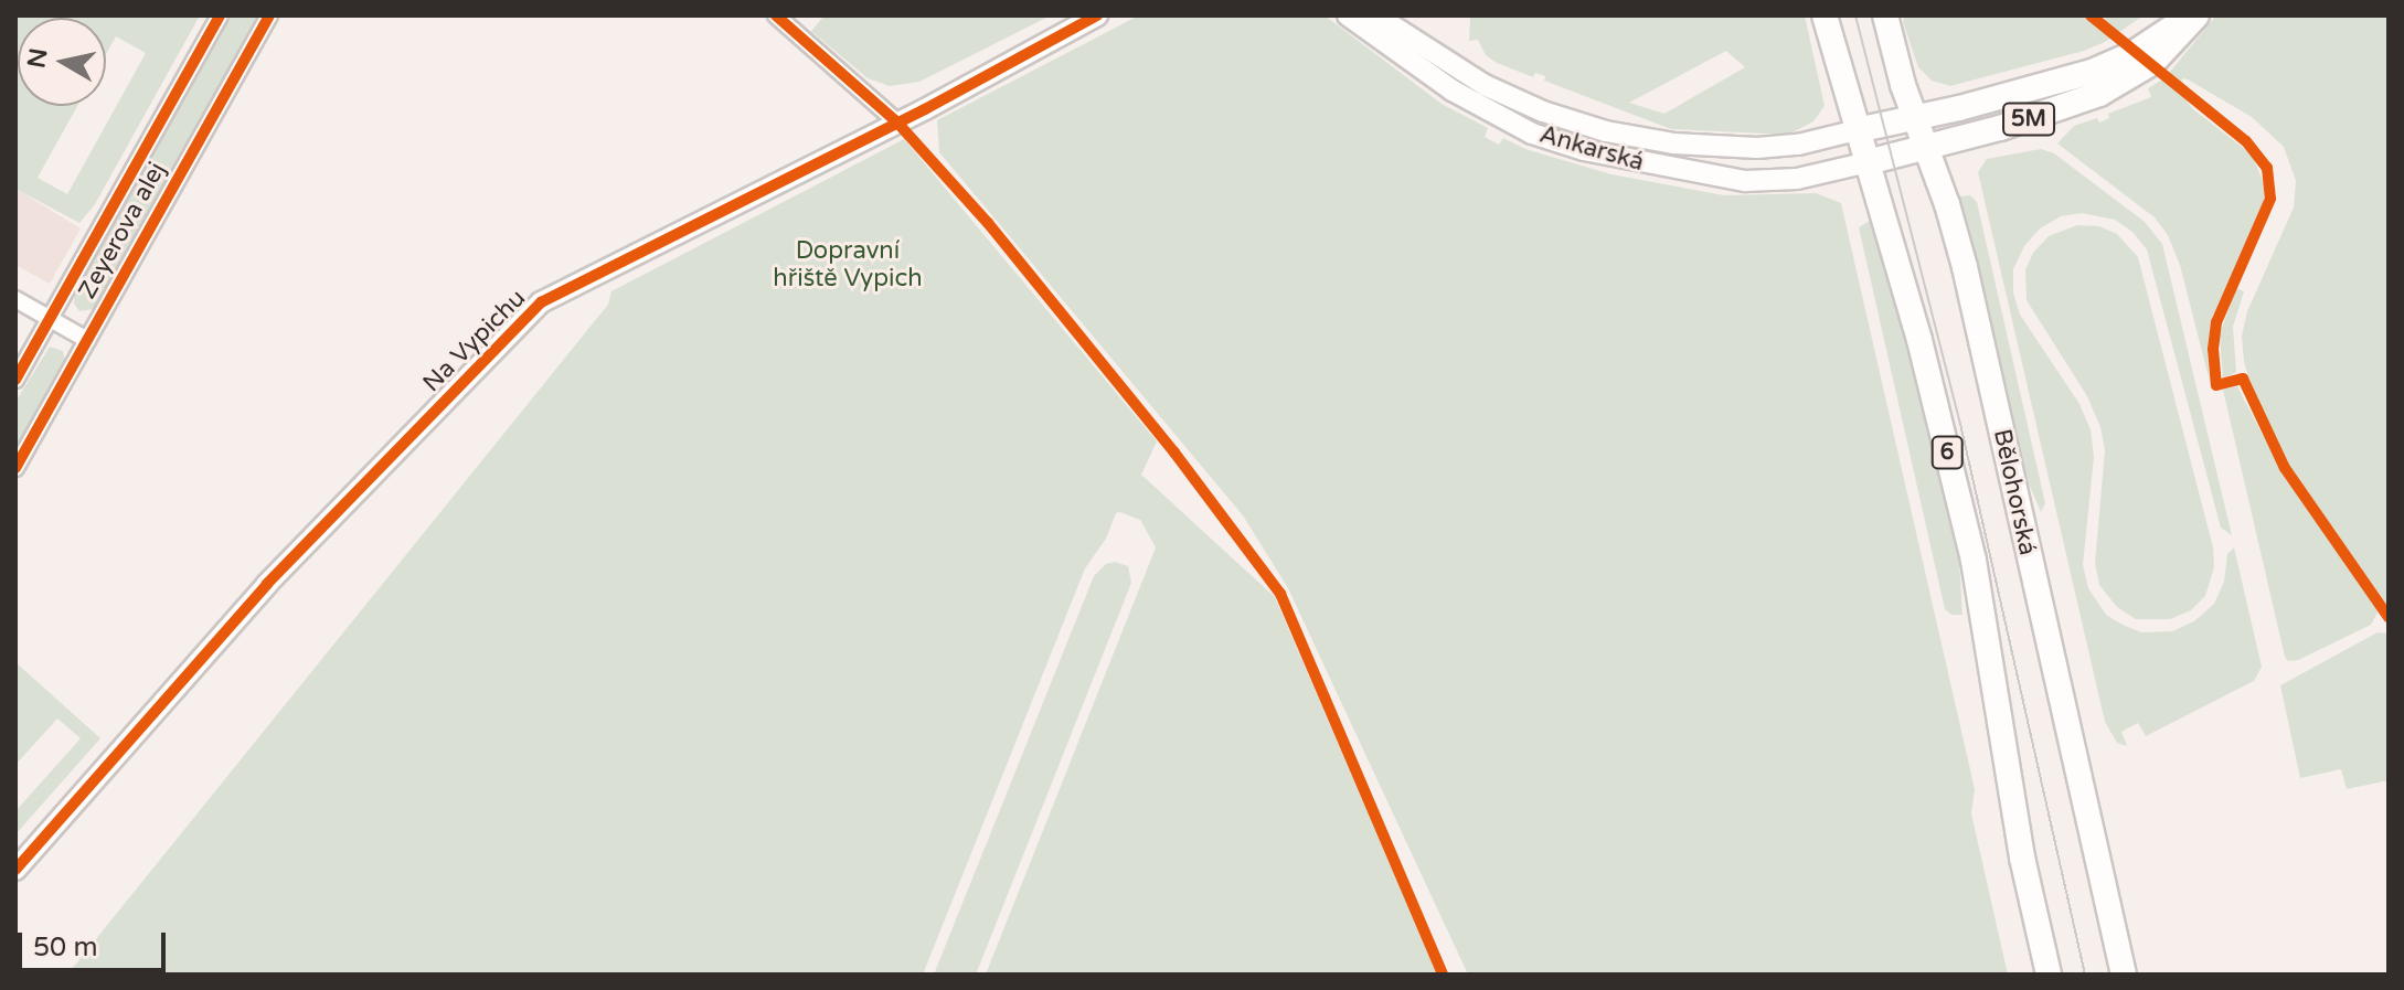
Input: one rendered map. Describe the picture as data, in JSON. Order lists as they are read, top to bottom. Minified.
{"streets":{"main road":["5M","6","Bělohorská"],"street":["Ankarská","Zeyerova alej","Na Vypichu"]},"crossings":[["5M","Ankarská"],["5M","6"],["5M","Bělohorská"],["Ankarská","6"]],"parks":["Dopravní hřiště Vypich"],"scale_bar":"50 m","north":"left"}
